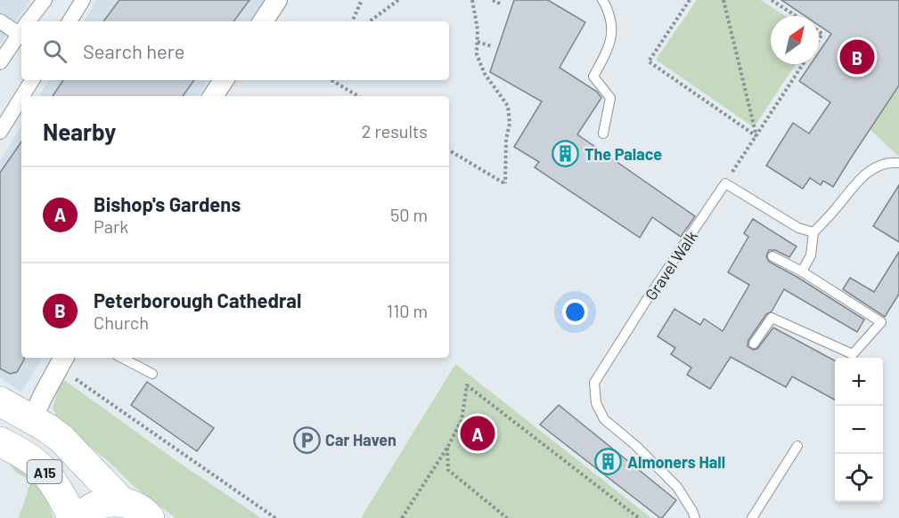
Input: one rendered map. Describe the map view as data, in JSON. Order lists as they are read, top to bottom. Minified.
{"streets":{"main road":["A15"],"lane":["Gravel Walk"]},"places":{"building":["The Palace","Almoners Hall"],"parking":["Car Haven"]},"north":"top right","page":{"search":"Search here","pins":["B","A"],"heading":["Nearby","2 results"],"list":[{"mark":"A","name":"Bishop's Gardens","note":"Park","value":"50 m"},{"mark":"B","name":"Peterborough Cathedral","note":"Church","value":"110 m"}],"map_buttons":["+","−"]}}
